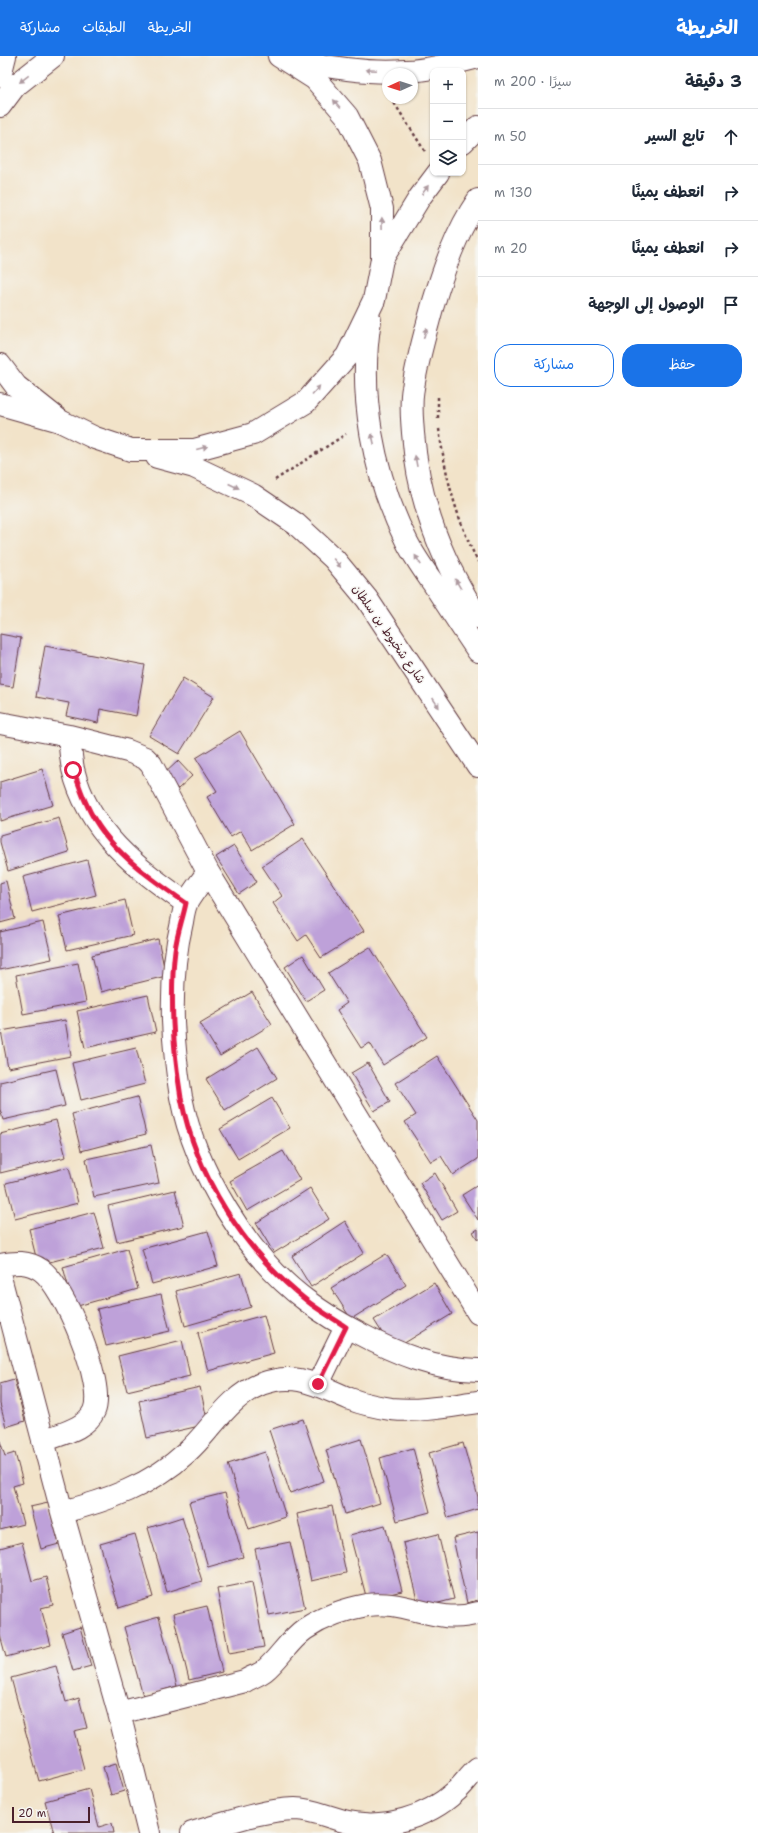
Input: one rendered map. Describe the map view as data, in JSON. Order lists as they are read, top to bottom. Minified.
{"streets":{"street":["شارع شخبوط بن سلطان"]},"scale_bar":"20 m","north":"left","page":{"header":"الخريطة","nav":["الخريطة","الطبقات","مشاركة"],"heading":["3 دقيقة","سيرًا · 200 m"],"map_buttons":["+","−"],"list":[["تابع السير","50 m"],["انعطف يمينًا","130 m"],["انعطف يمينًا","20 m"],"الوصول إلى الوجهة"],"buttons":["حفظ","مشاركة"],"scale":"20 m"}}
